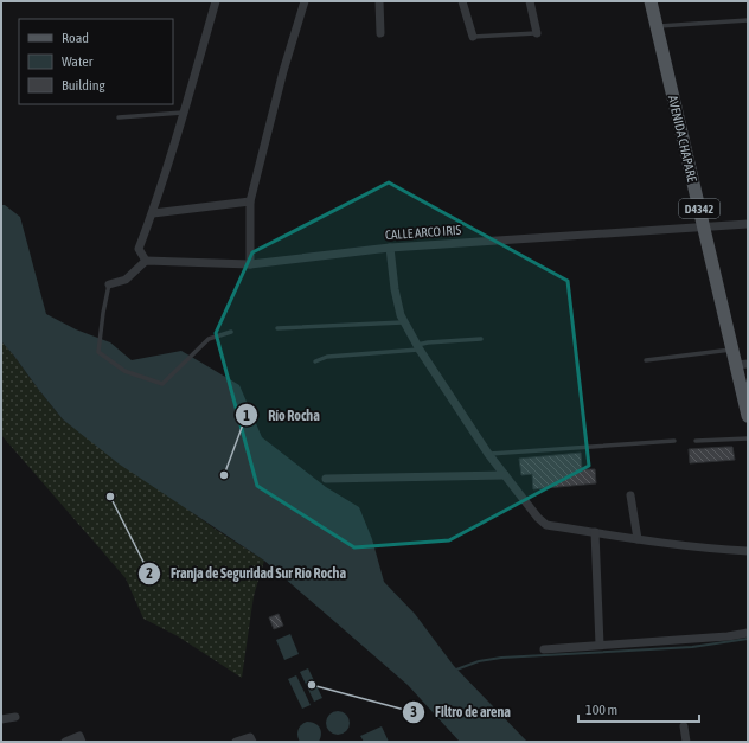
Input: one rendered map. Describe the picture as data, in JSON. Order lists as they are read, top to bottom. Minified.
{"streets":{"main road":["AVENIDA CHAPARE","D4342"],"street":["CALLE ARCO IRIS"]},"crossings":[["AVENIDA CHAPARE","CALLE ARCO IRIS"]],"places":["Río Rocha","Franja de Seguridad Sur Río Rocha","Filtro de arena"],"legend":["Road","Water","Building"],"scale_bar":"100 m"}
